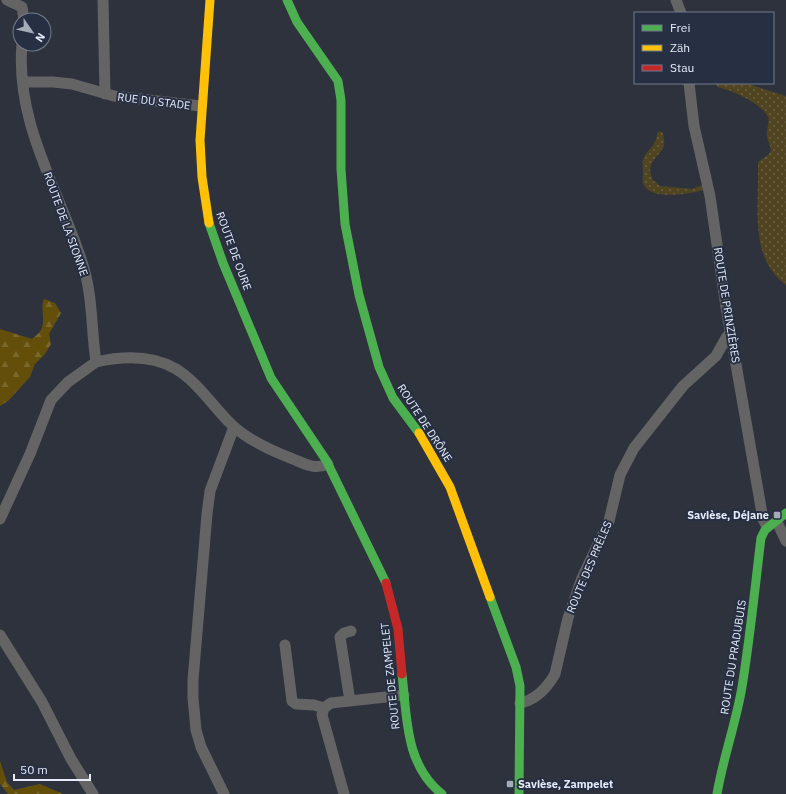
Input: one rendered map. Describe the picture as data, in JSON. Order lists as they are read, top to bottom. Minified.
{"streets":{"street":["RUE DU STADE","ROUTE DE LA SIONNE","ROUTE DE OURE","ROUTE DE PRINZIÈRES","ROUTE DE DRÔNE","ROUTE DES PRÊLES","ROUTE DU PRADUBUIS","ROUTE DE ZAMPELET"]},"crossings":[["RUE DU STADE","ROUTE DE OURE"],["ROUTE DE OURE","ROUTE DE ZAMPELET"],["ROUTE DE PRINZIÈRES","ROUTE DES PRÊLES"],["ROUTE DE PRINZIÈRES","ROUTE DU PRADUBUIS"],["ROUTE DE DRÔNE","ROUTE DES PRÊLES"]],"places":{"transit":["Savièse, Déjane","Savièse, Zampelet"]},"legend":["Frei","Zäh","Stau"],"scale_bar":"50 m","north":"bottom right"}
